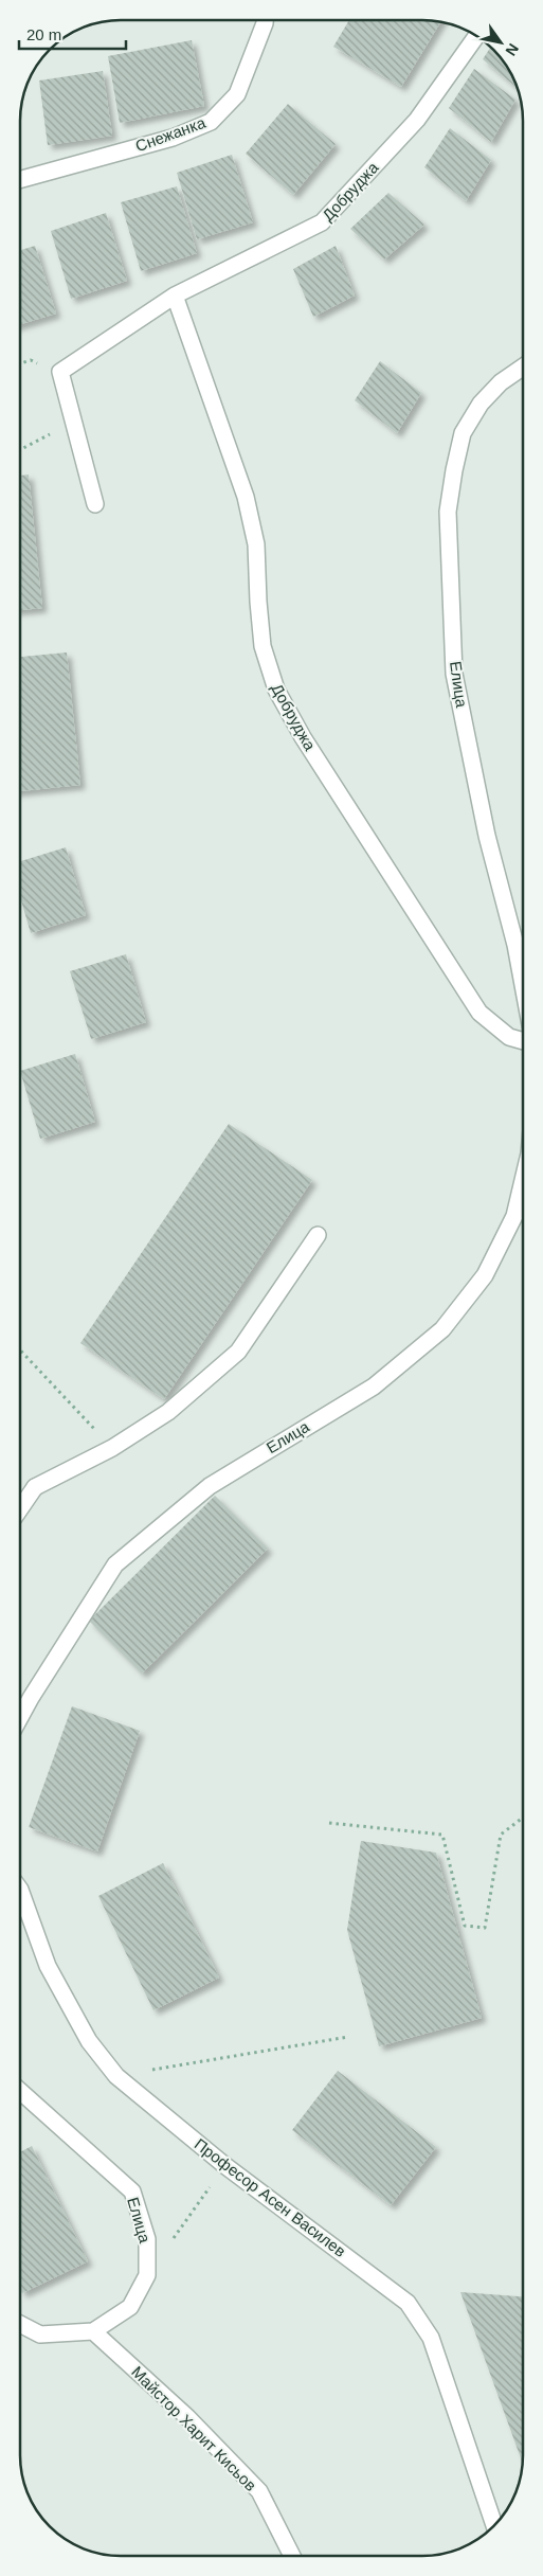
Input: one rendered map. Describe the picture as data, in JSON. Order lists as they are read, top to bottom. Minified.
{"streets":{"street":["Снежанка","Добруджа","Елица","Професор Асен Василев","Майстор Харит Кисьов"]},"crossings":[["Елица","Майстор Харит Кисьов"]],"scale_bar":"20 m","north":"bottom right"}
